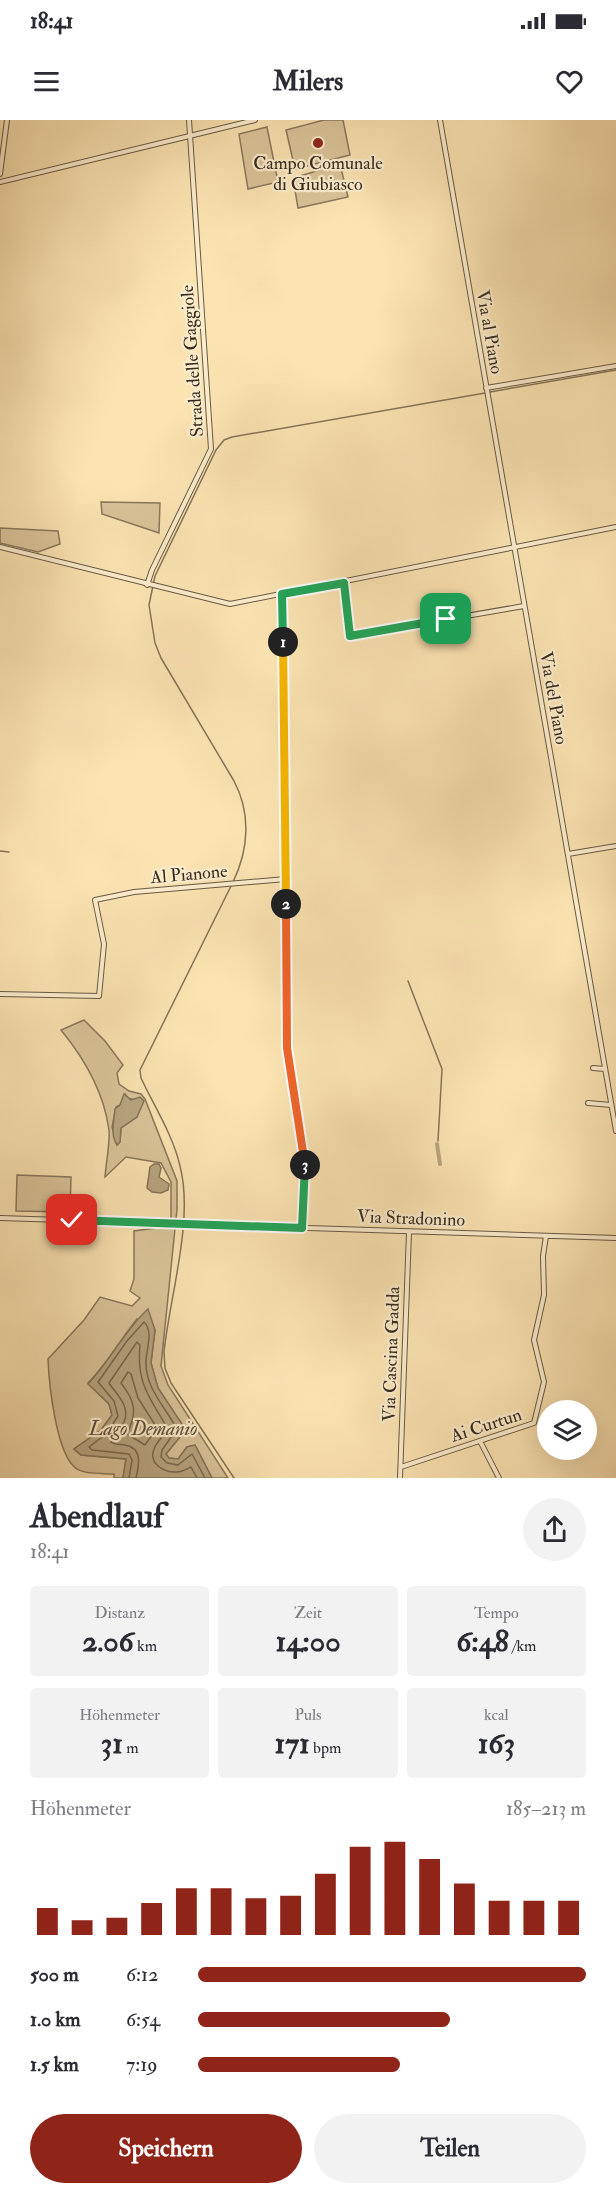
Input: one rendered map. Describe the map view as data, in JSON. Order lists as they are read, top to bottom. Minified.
{"streets":{"street":["Via al Piano","Strada delle Gaggiole","Via del Piano","Al Pianone","Via Stradonino","Via Cascina Gadda","Ai Curtun"]},"crossings":[["Via al Piano","Via del Piano"],["Via Stradonino","Via Cascina Gadda"],["Via Stradonino","Ai Curtun"],["Via Cascina Gadda","Ai Curtun"]],"water":["Lago Demanio"],"places":["Campo Comunale di Giubiasco"],"page":{"status":"18:41","header":"Milers","pins":["1","2","3"],"heading":["Abendlauf","18:41"],"stats":[["Distanz","2.06 km"],["Zeit","14:00"],["Tempo","6:48 /km"],["Höhenmeter","31 m"],["Puls","171 bpm"],["kcal","163"]],"chart":["Höhenmeter","185–213 m"],"list":[{"name":"500 m","note":"6:12"},{"name":"1.0 km","note":"6:54"},{"name":"1.5 km","note":"7:19"}],"buttons":["Speichern","Teilen"]}}
